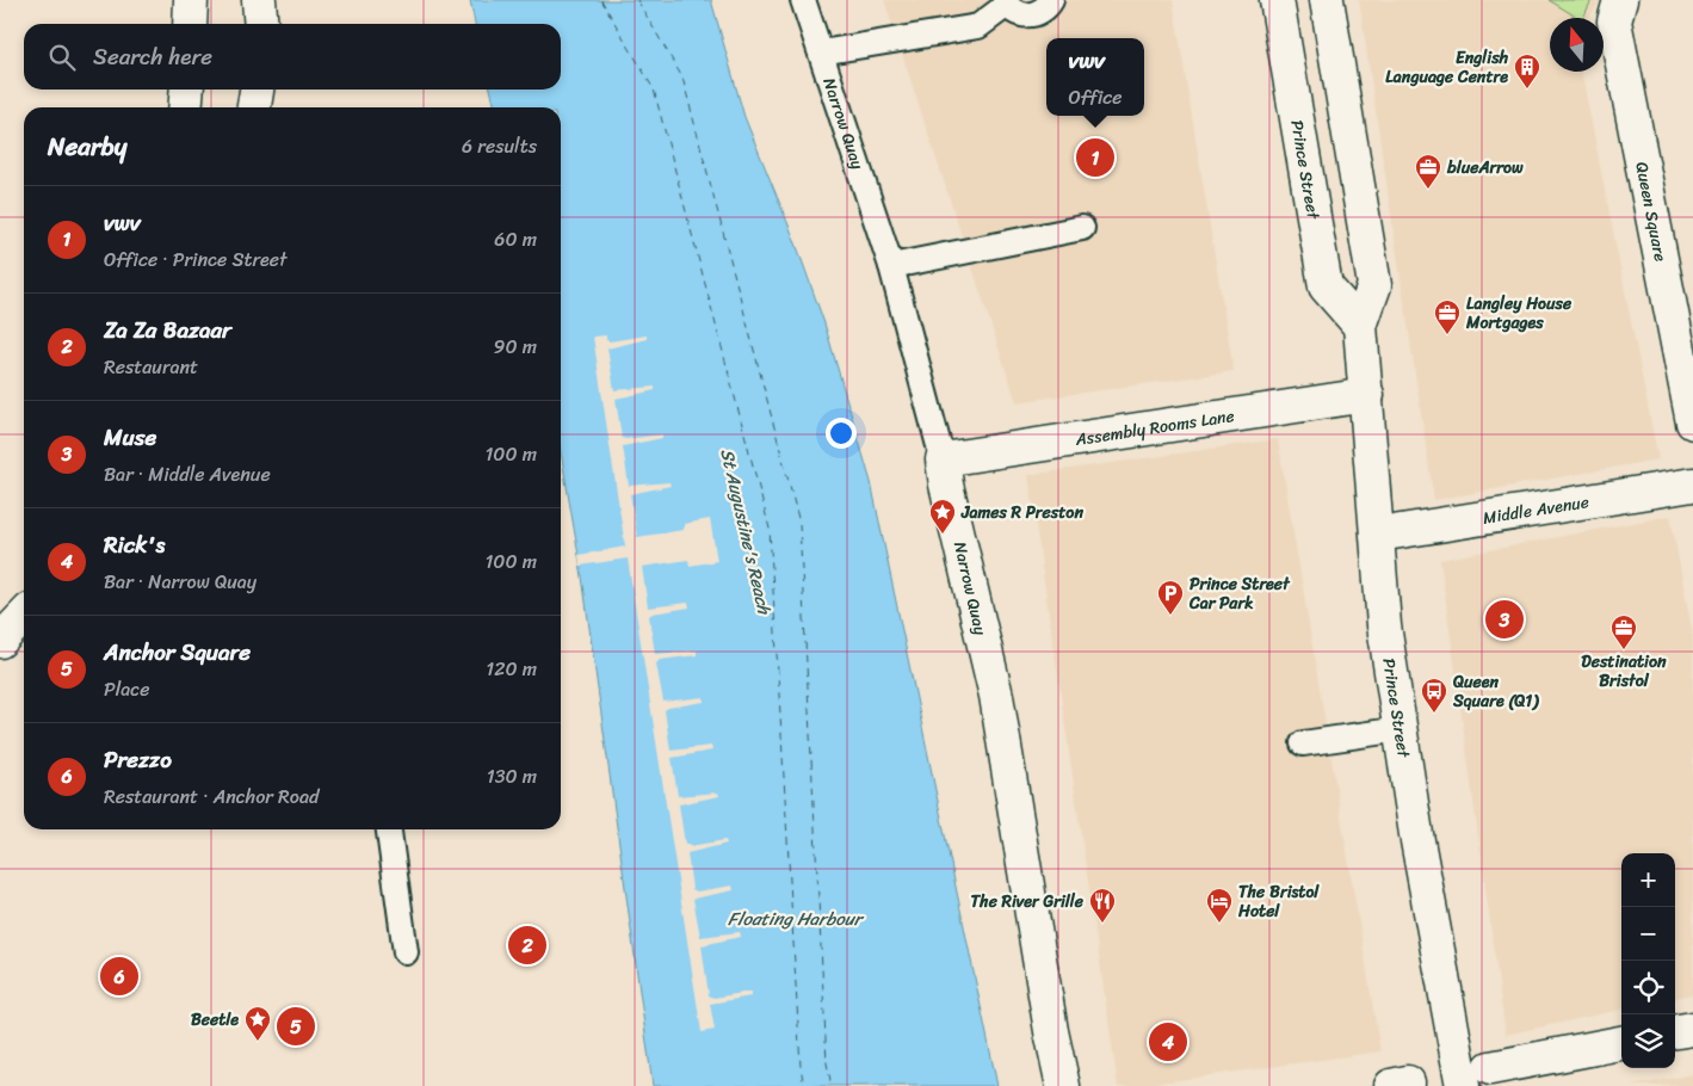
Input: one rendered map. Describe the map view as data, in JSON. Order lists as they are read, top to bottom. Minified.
{"streets":{"street":["Narrow Quay","Prince Street","Queen Square","Assembly Rooms Lane","Middle Avenue"]},"crossings":[["Narrow Quay","Assembly Rooms Lane"],["Prince Street","Assembly Rooms Lane"],["Prince Street","Middle Avenue"]],"water":["St Augustine's Reach","Floating Harbour"],"places":{"building":["English Language Centre"],"office":["blueArrow","Langley House Mortgages","Destination Bristol"],"place":["James R Preston","Beetle"],"parking":["Prince Street Car Park"],"bus stop":["Queen Square (Q1)"],"restaurant":["The River Grille"],"hotel":["The Bristol Hotel"]},"north":"top","page":{"search":"Search here","popup":["vwv","Office"],"heading":["Nearby","6 results"],"pins":["1","3","2","6","5","4"],"list":[{"mark":"1","name":"vwv","note":"Office · Prince Street","value":"60 m"},{"mark":"2","name":"Za Za Bazaar","note":"Restaurant","value":"90 m"},{"mark":"3","name":"Muse","note":"Bar · Middle Avenue","value":"100 m"},{"mark":"4","name":"Rick's","note":"Bar · Narrow Quay","value":"100 m"},{"mark":"5","name":"Anchor Square","note":"Place","value":"120 m"},{"mark":"6","name":"Prezzo","note":"Restaurant · Anchor Road","value":"130 m"}],"map_buttons":["+","−"]}}
